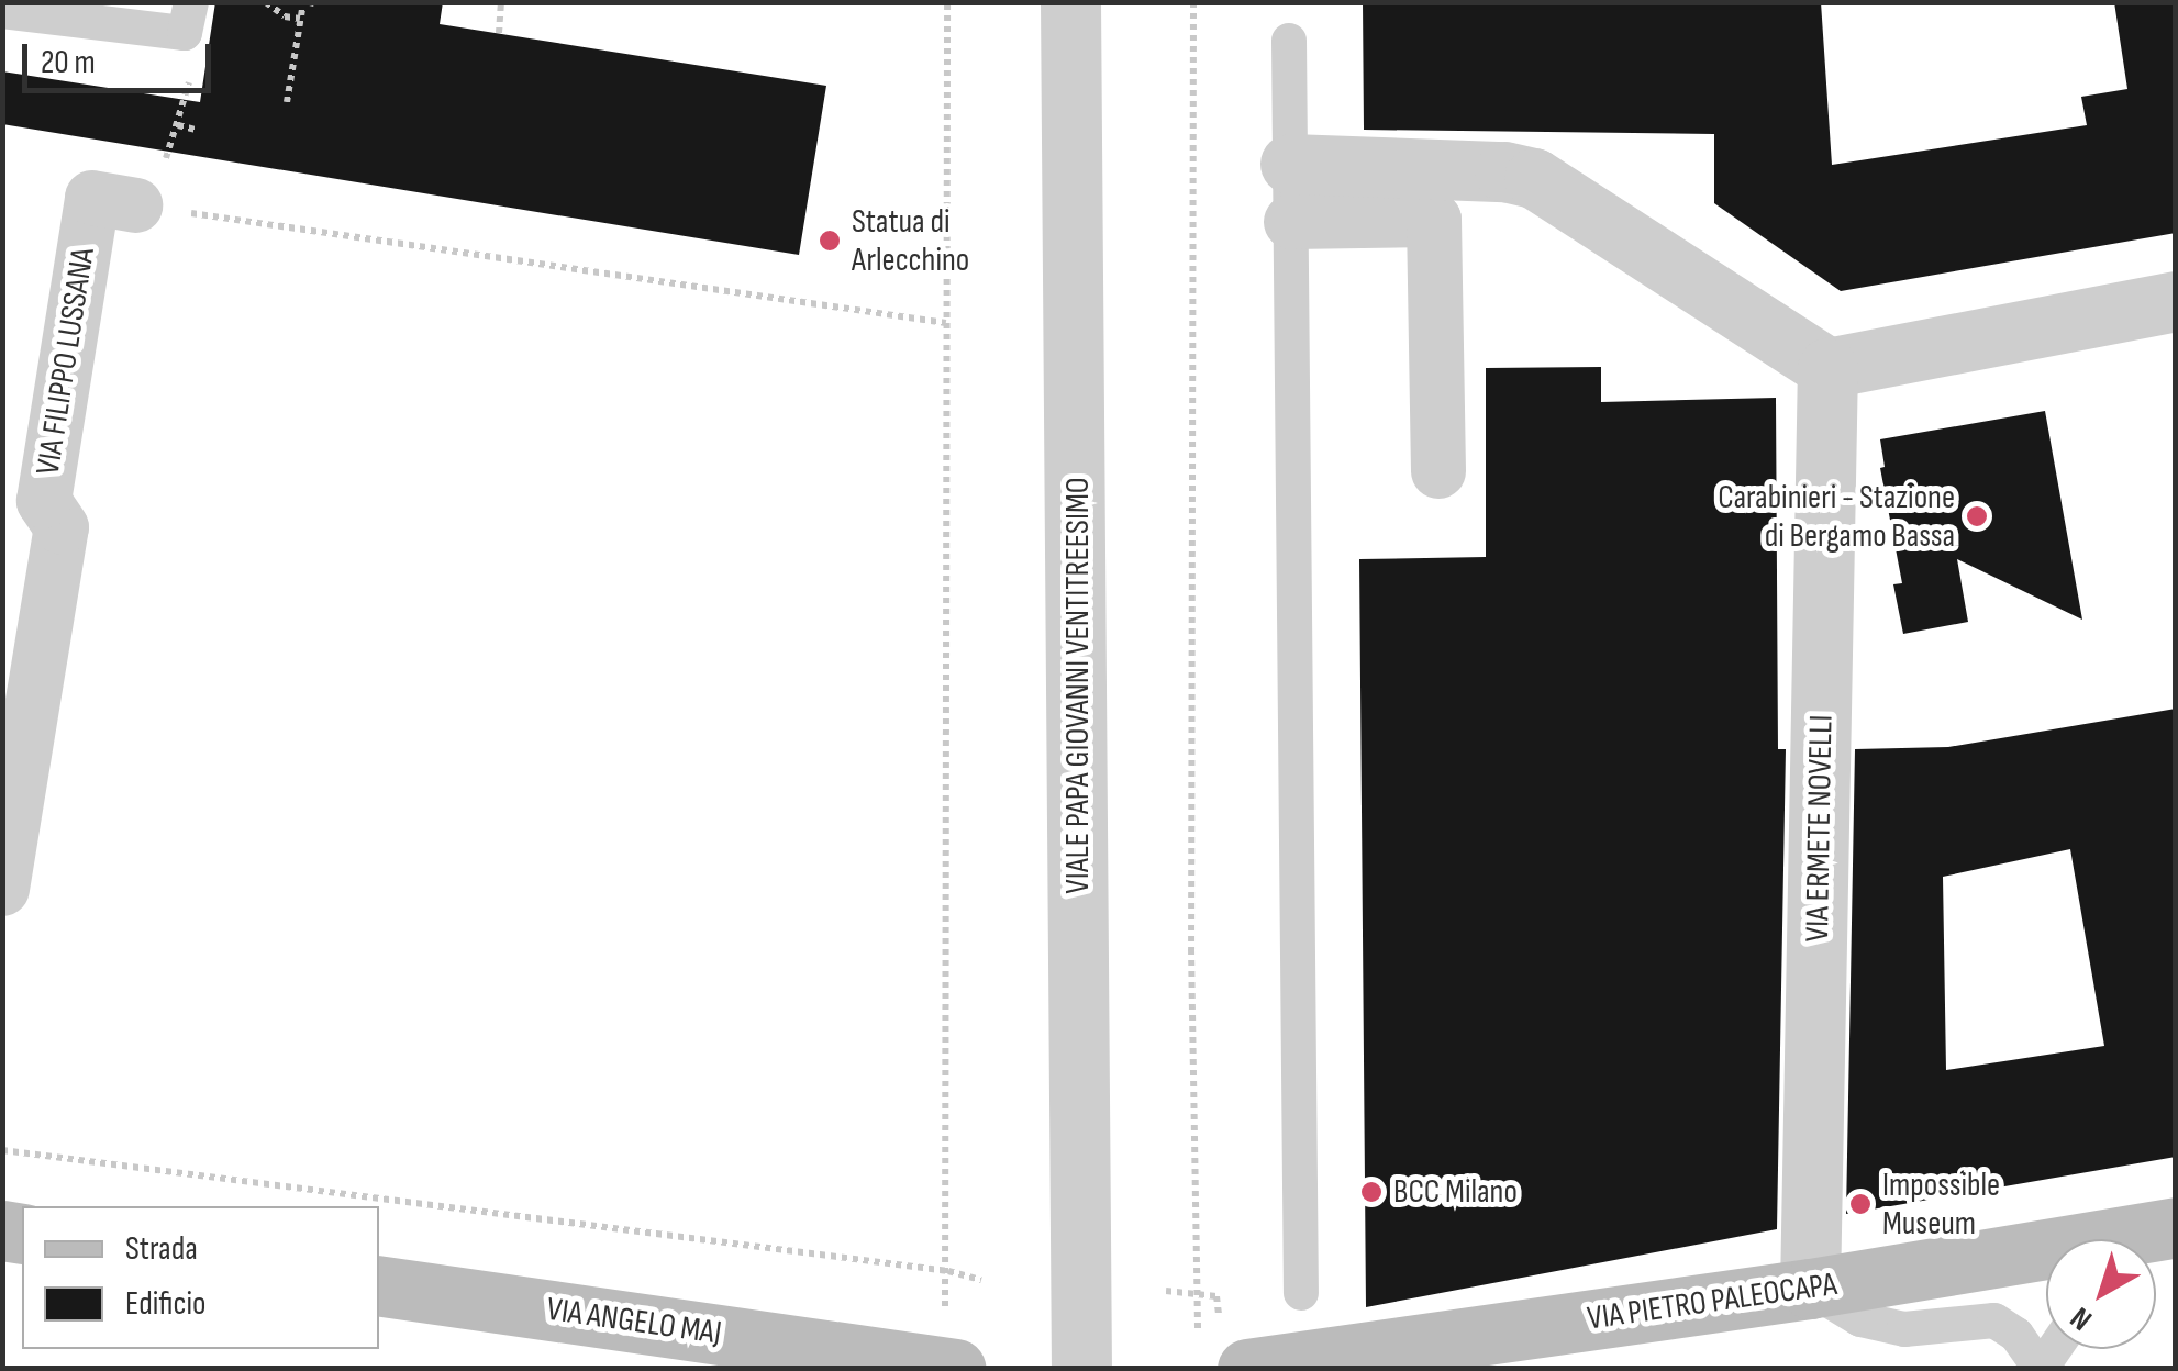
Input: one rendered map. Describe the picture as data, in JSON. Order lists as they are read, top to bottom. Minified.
{"streets":{"main road":["VIA PIETRO PALEOCAPA","VIA ANGELO MAJ"],"street":["VIA FILIPPO LUSSANA","VIALE PAPA GIOVANNI VENTITREESIMO","VIA ERMETE NOVELLI"]},"crossings":[["VIA ERMETE NOVELLI","VIA PIETRO PALEOCAPA"]],"places":["Statua di Arlecchino","Carabinieri - Stazione di Bergamo Bassa","BCC Milano","Impossible Museum"],"legend":["Strada","Edificio"],"scale_bar":"20 m","north":"bottom left"}
